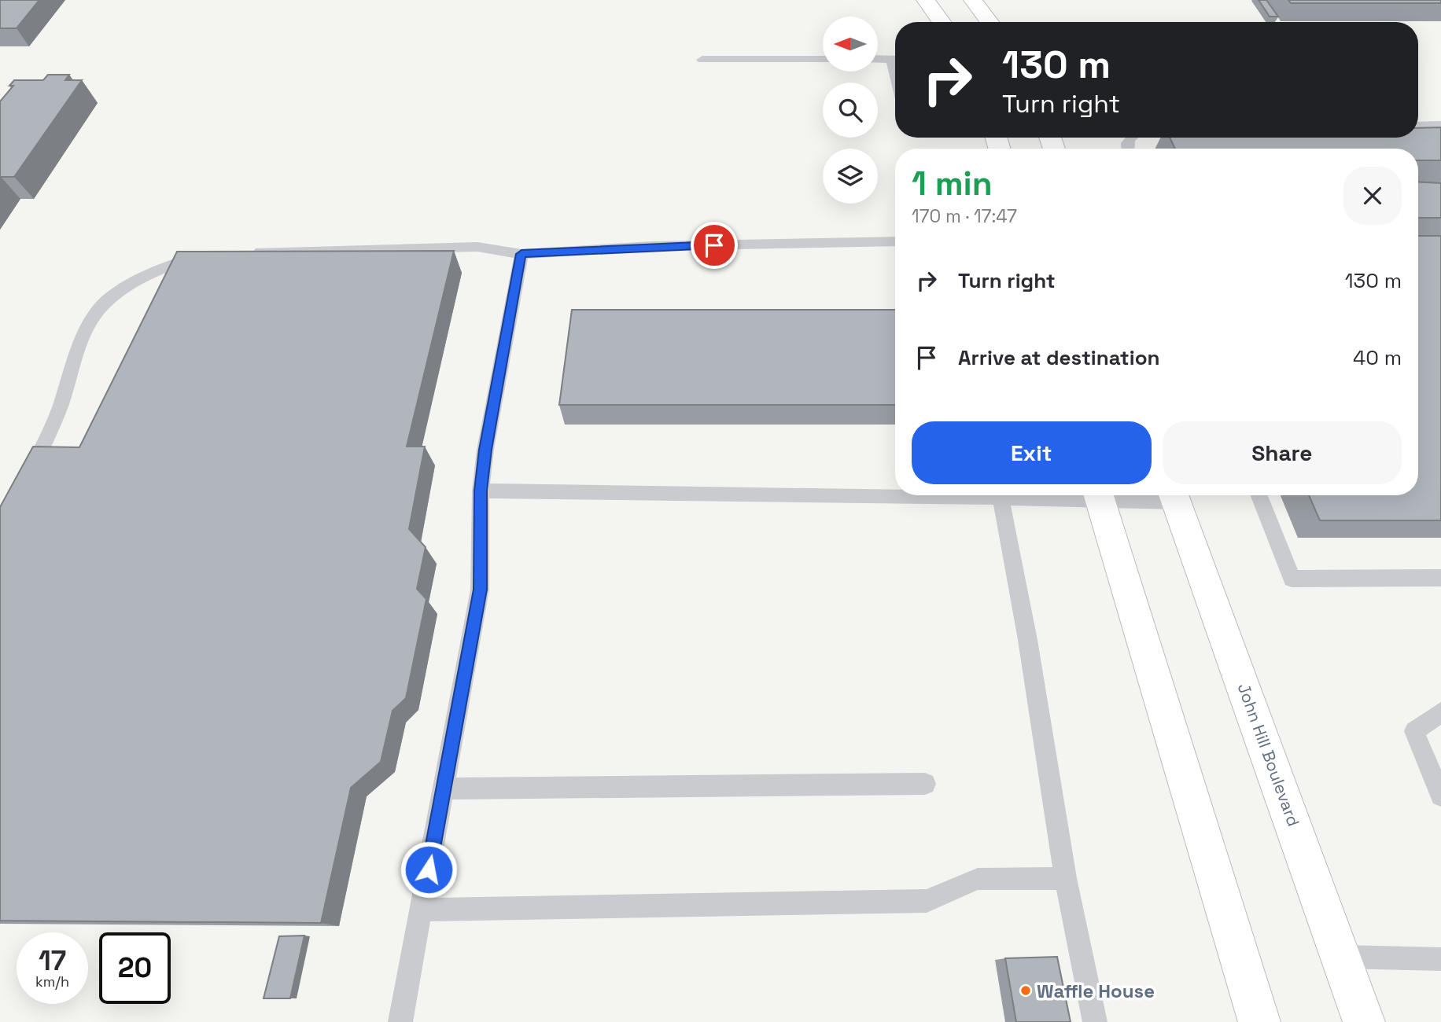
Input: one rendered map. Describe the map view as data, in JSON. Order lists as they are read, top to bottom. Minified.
{"streets":{"street":["John Hill Boulevard"]},"places":["Waffle House"],"north":"left","page":{"turn":["130 m","Turn right"],"heading":["1 min","170 m · 17:47"],"list":[{"name":"Turn right","value":"130 m"},{"name":"Arrive at destination","value":"40 m"}],"buttons":["Exit","Share"],"speed":"17 km/h","limit":"20"}}
